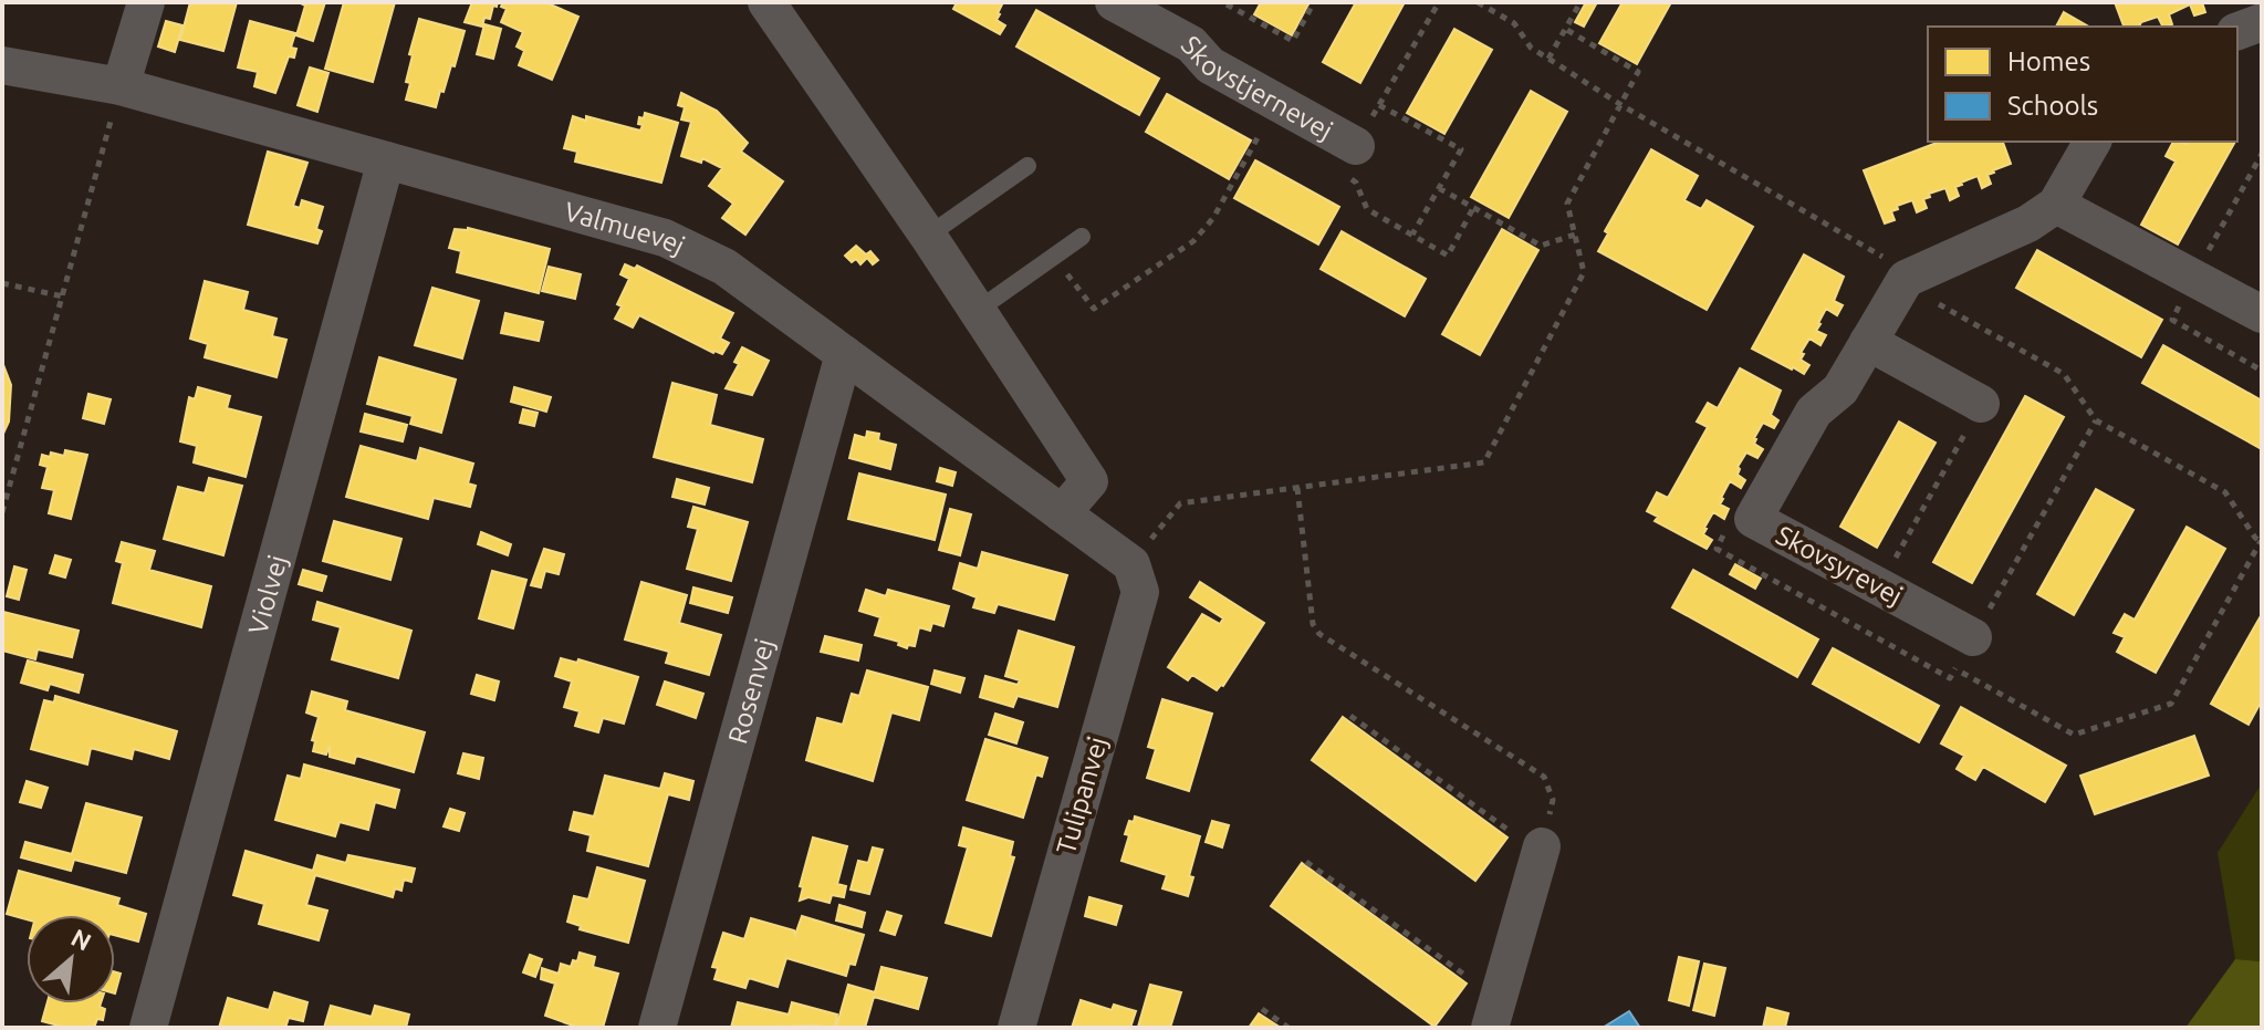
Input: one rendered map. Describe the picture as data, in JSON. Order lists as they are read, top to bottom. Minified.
{"streets":{"street":["Skovstjernevej","Valmuevej","Skovsyrevej","Violvej","Rosenvej","Tulipanvej"]},"crossings":[["Valmuevej","Violvej"],["Valmuevej","Rosenvej"],["Valmuevej","Tulipanvej"]],"legend":["Homes","Schools"],"north":"top right"}
